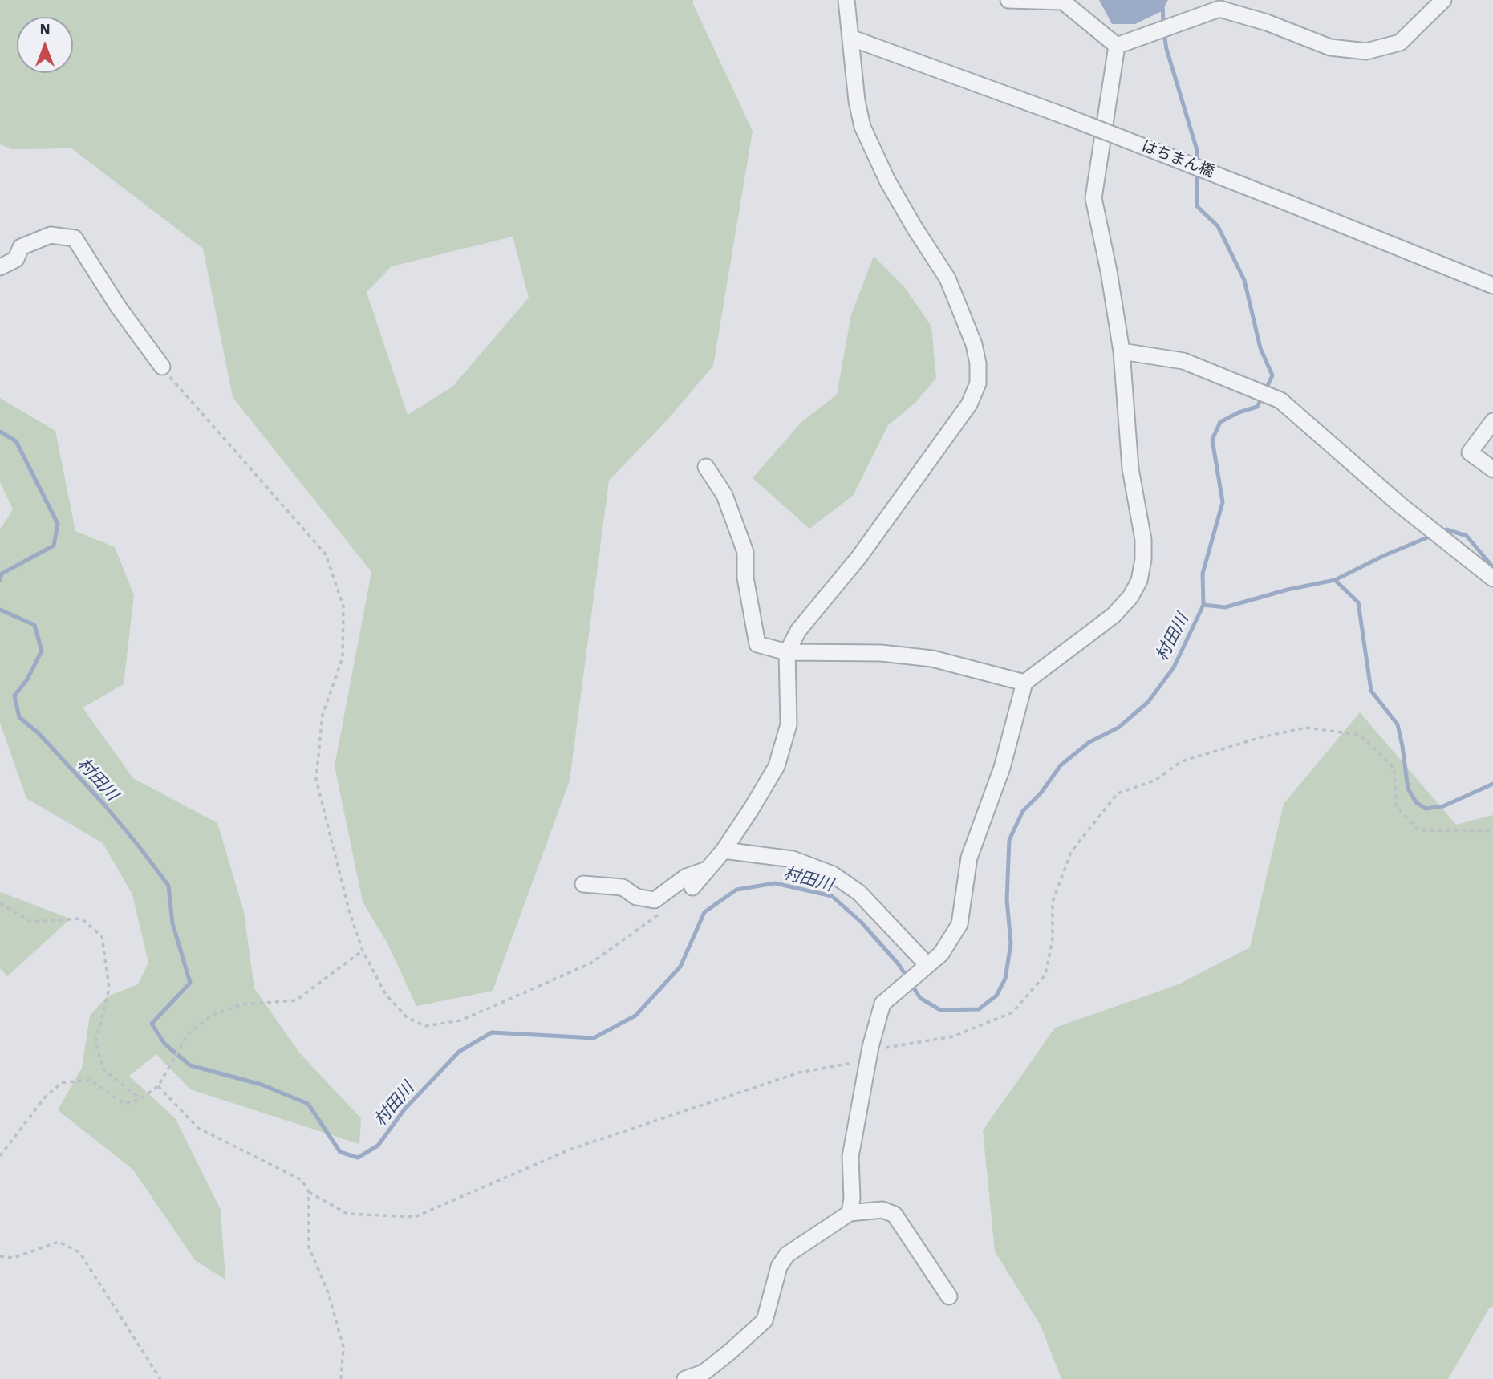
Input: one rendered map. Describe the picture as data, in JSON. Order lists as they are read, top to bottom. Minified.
{"streets":{"street":["はちまん橋"]},"water":["村田川"],"north":"top"}
